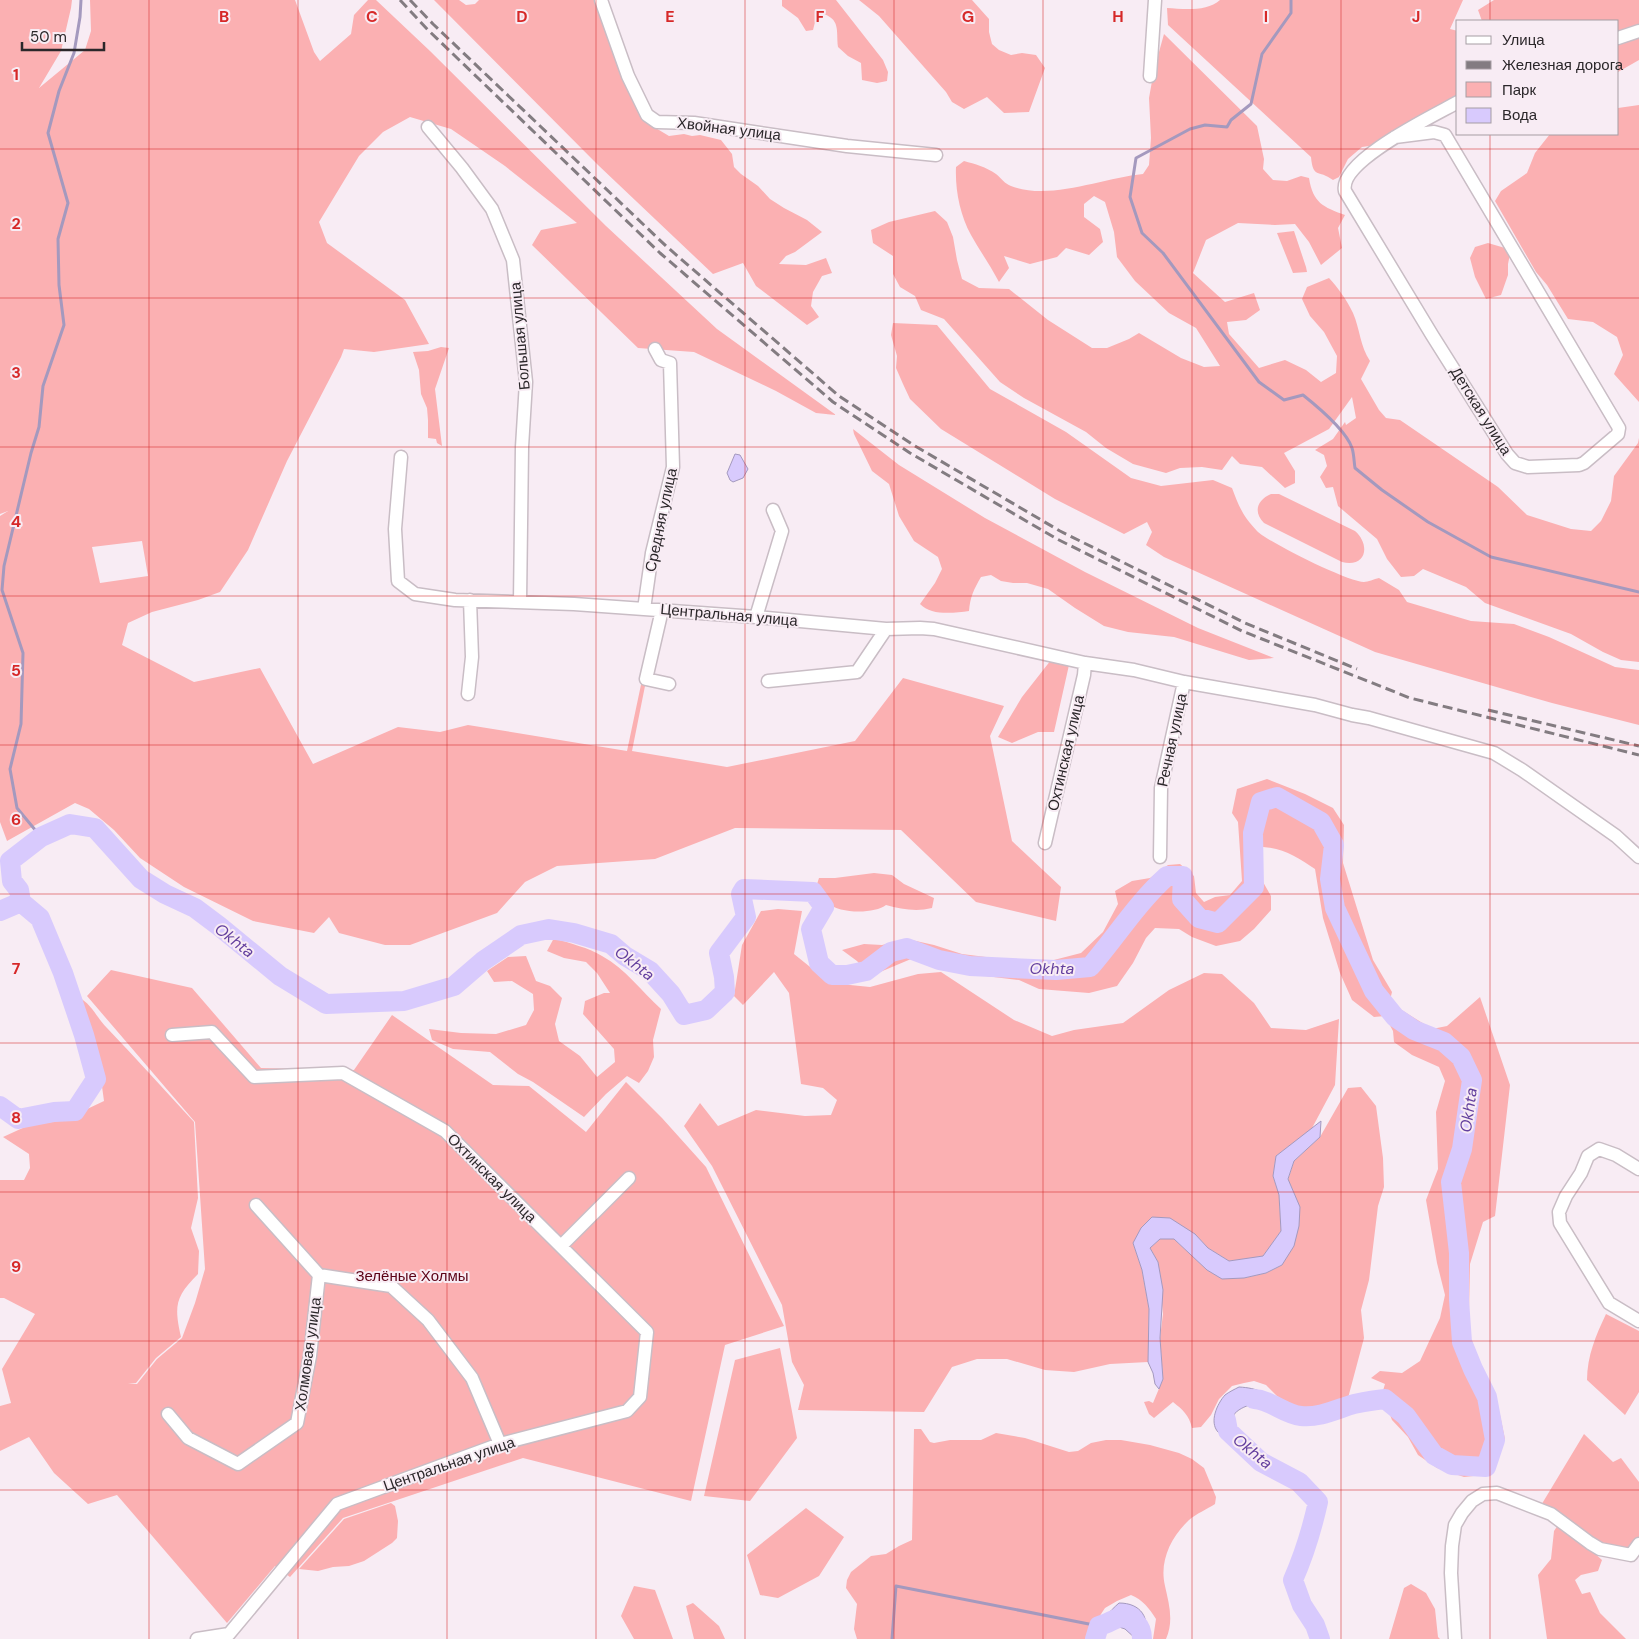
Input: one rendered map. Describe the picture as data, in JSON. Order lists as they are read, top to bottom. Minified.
{"streets":{"street":["Хвойная улица","Большая улица","Детская улица","Средняя улица","Центральная улица","Речная улица","Охтинская улица","Холмовая улица"]},"crossings":[["Большая улица","Центральная улица"],["Средняя улица","Центральная улица"],["Центральная улица","Речная улица"],["Центральная улица","Охтинская улица"]],"water":["Okhta"],"parks":["Зелёные Холмы"],"legend":["Улица","Железная дорога","Парк","Вода"],"scale_bar":"50 m","grid":{"columns":["B","C","D","E","F","G","H","I","J"],"rows":["1","2","3","4","5","6","7","8","9"]}}
